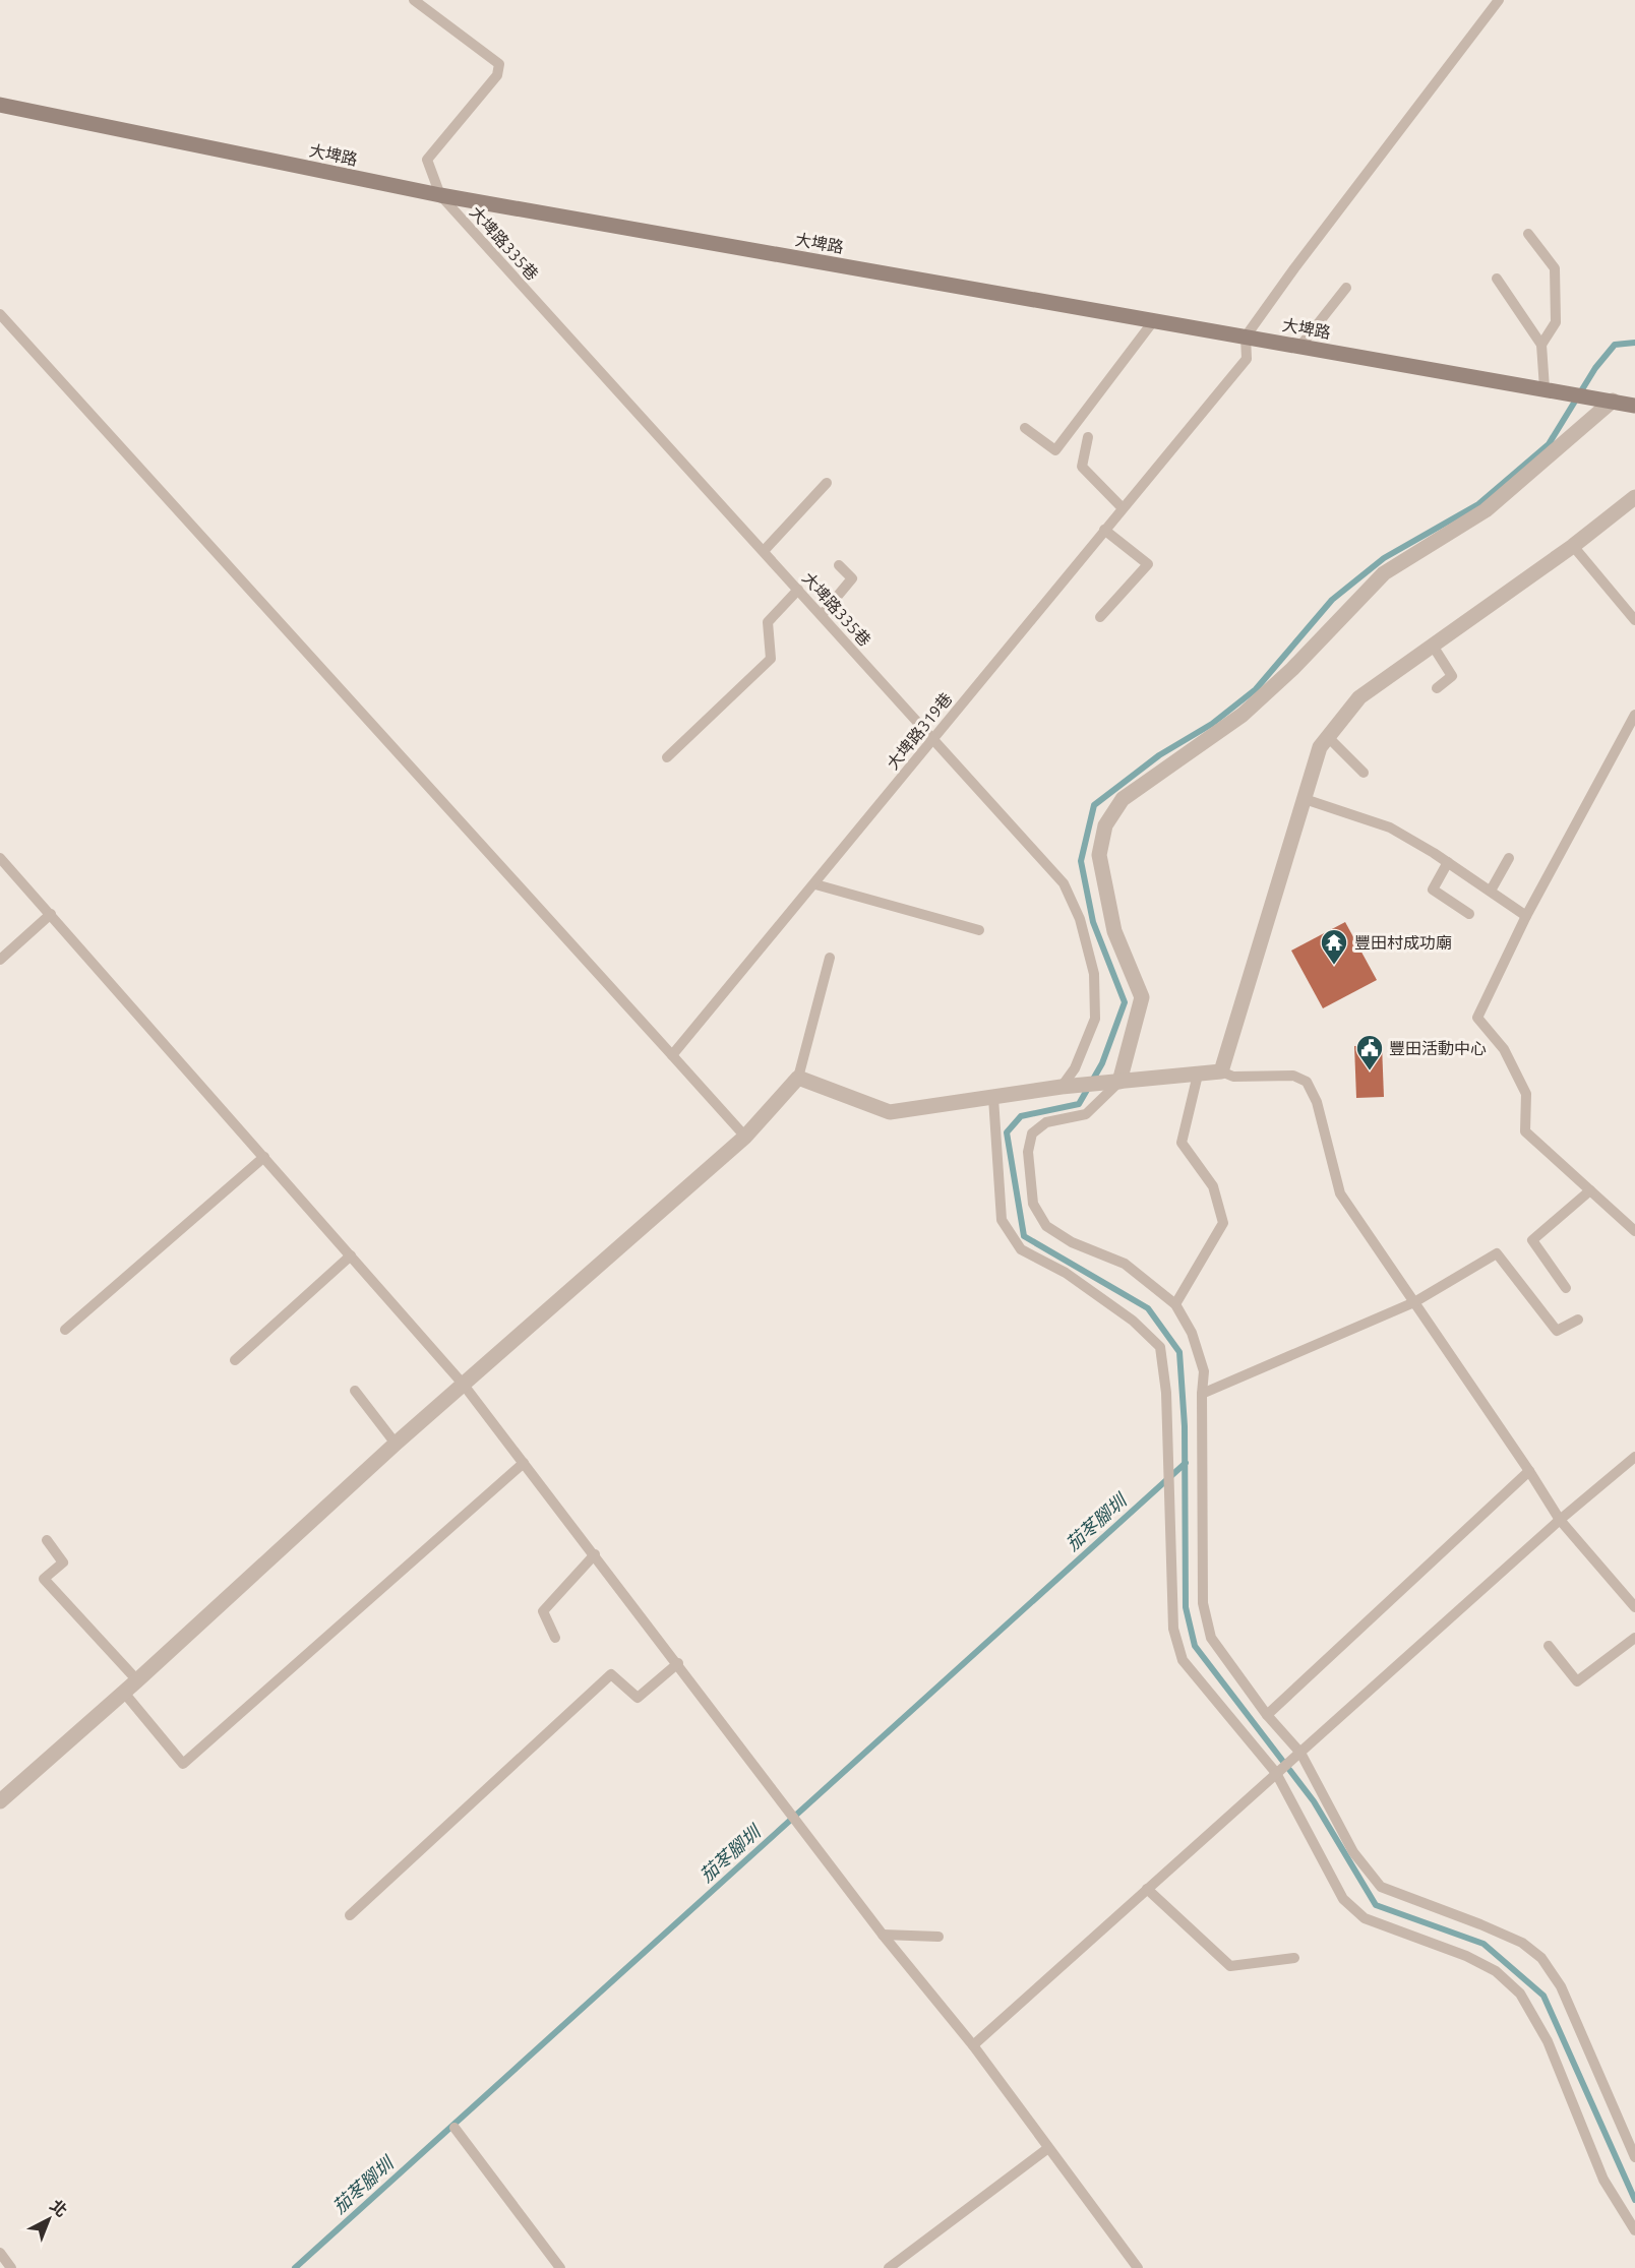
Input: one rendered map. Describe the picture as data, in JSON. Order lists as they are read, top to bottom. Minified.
{"streets":{"main road":["大埤路"],"lane":["大埤路335巷","大埤路319巷"]},"crossings":[["大埤路","大埤路335巷"],["大埤路","大埤路319巷"],["大埤路335巷","大埤路319巷"]],"water":["茄苳腳圳"],"places":{"temple":["豐田村成功廟"],"public building":["豐田活動中心"]},"north":"top right"}
